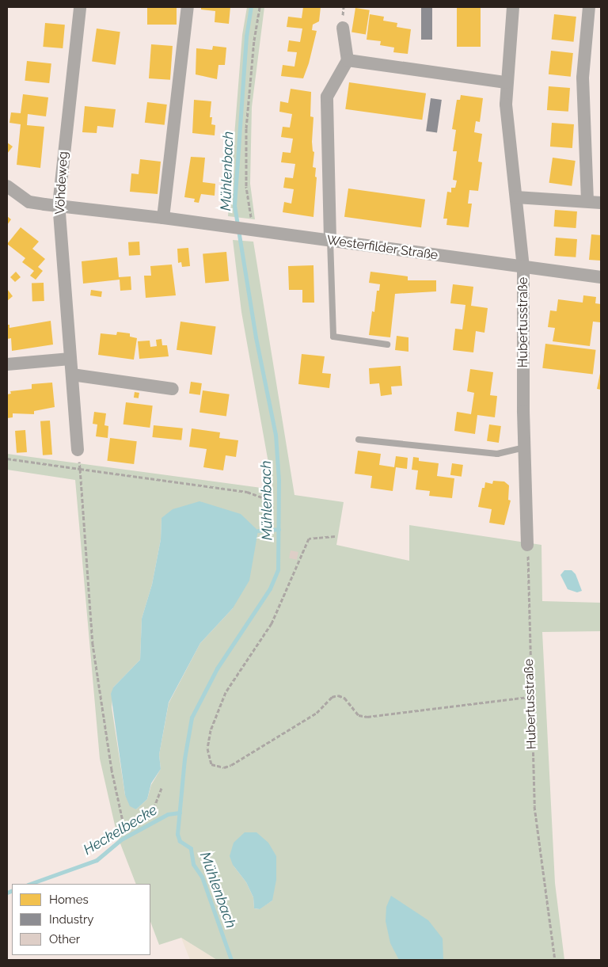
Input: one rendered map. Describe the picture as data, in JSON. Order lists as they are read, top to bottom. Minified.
{"streets":{"street":["Vöhdeweg","Westerfilder Straße","Hubertusstraße"]},"crossings":[["Vöhdeweg","Westerfilder Straße"],["Westerfilder Straße","Hubertusstraße"]],"water":["Mühlenbach","Heckelbecke"],"legend":["Homes","Industry","Other"]}
